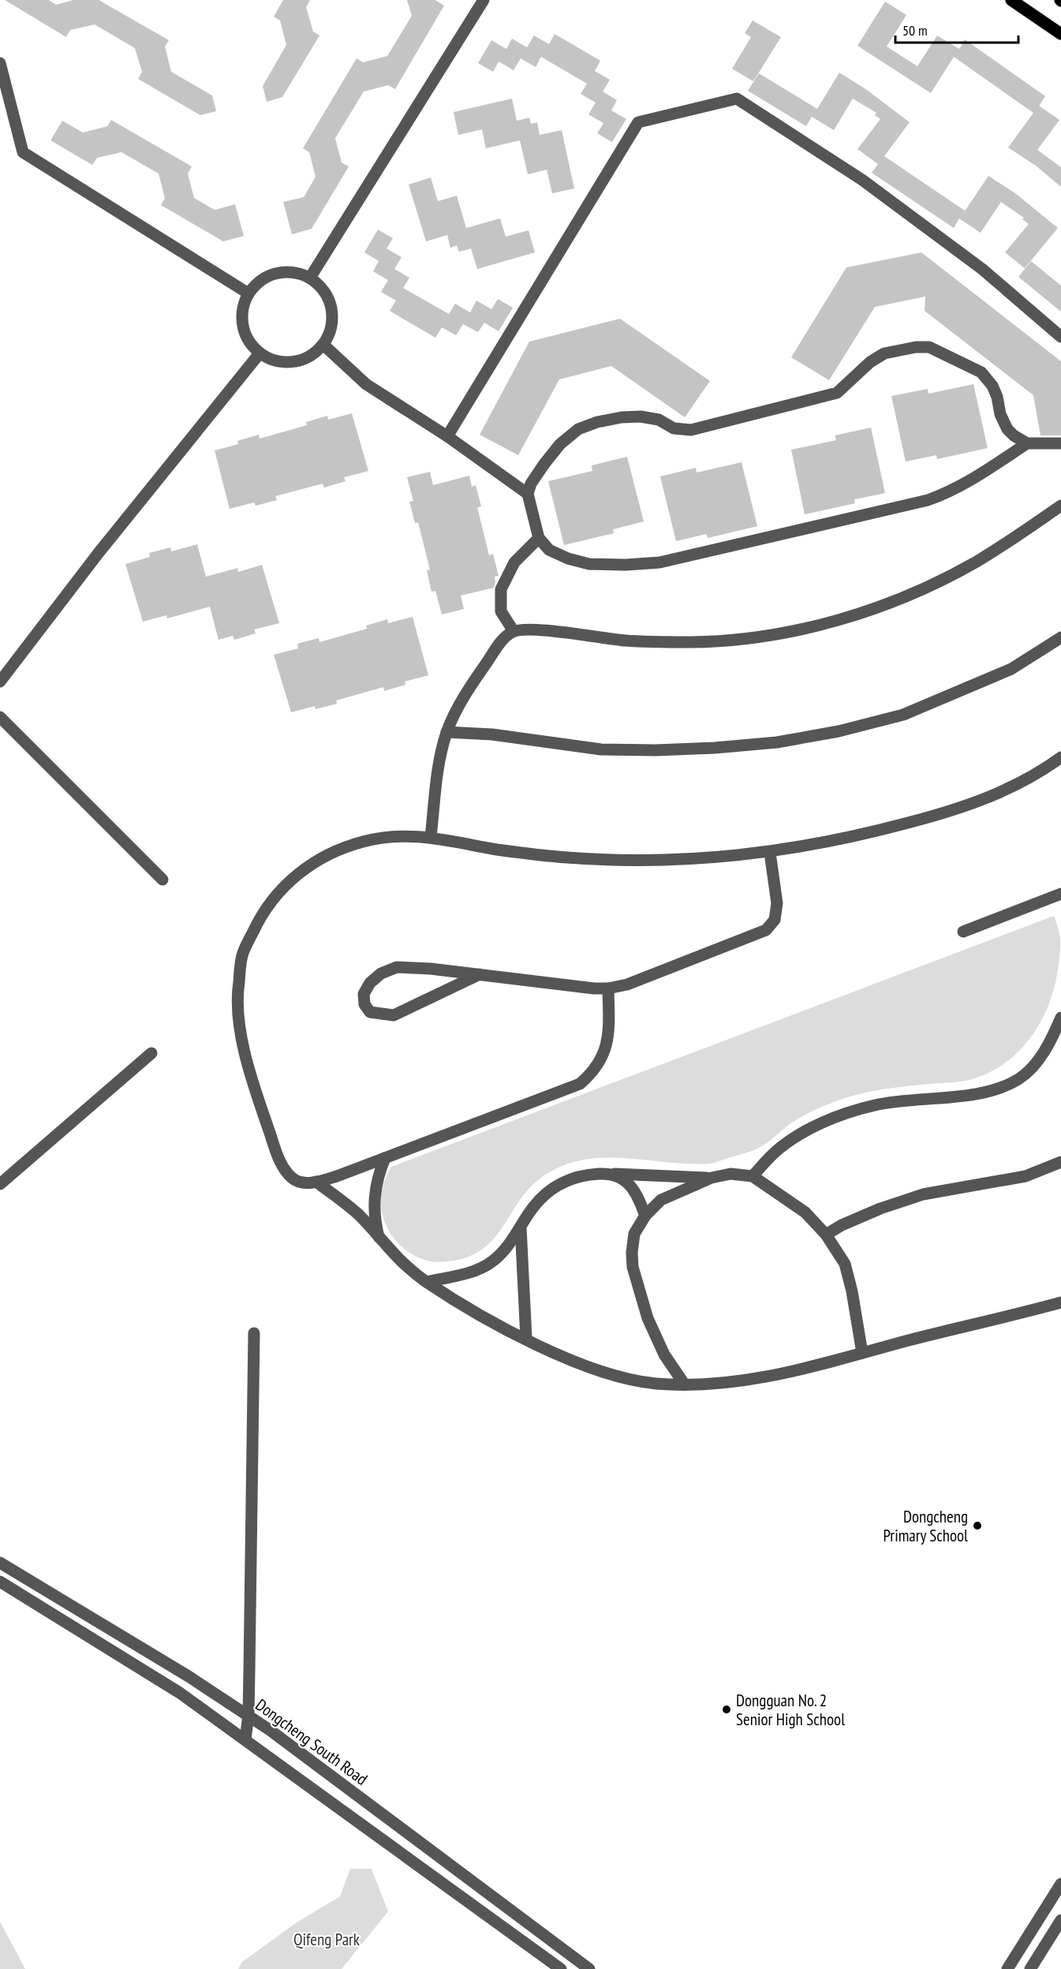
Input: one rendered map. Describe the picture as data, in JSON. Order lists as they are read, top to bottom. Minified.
{"streets":{"street":["Dongcheng South Road"]},"parks":["Qifeng Park"],"places":["Dongcheng Primary School","Dongguan No. 2 Senior High School"],"scale_bar":"50 m"}
